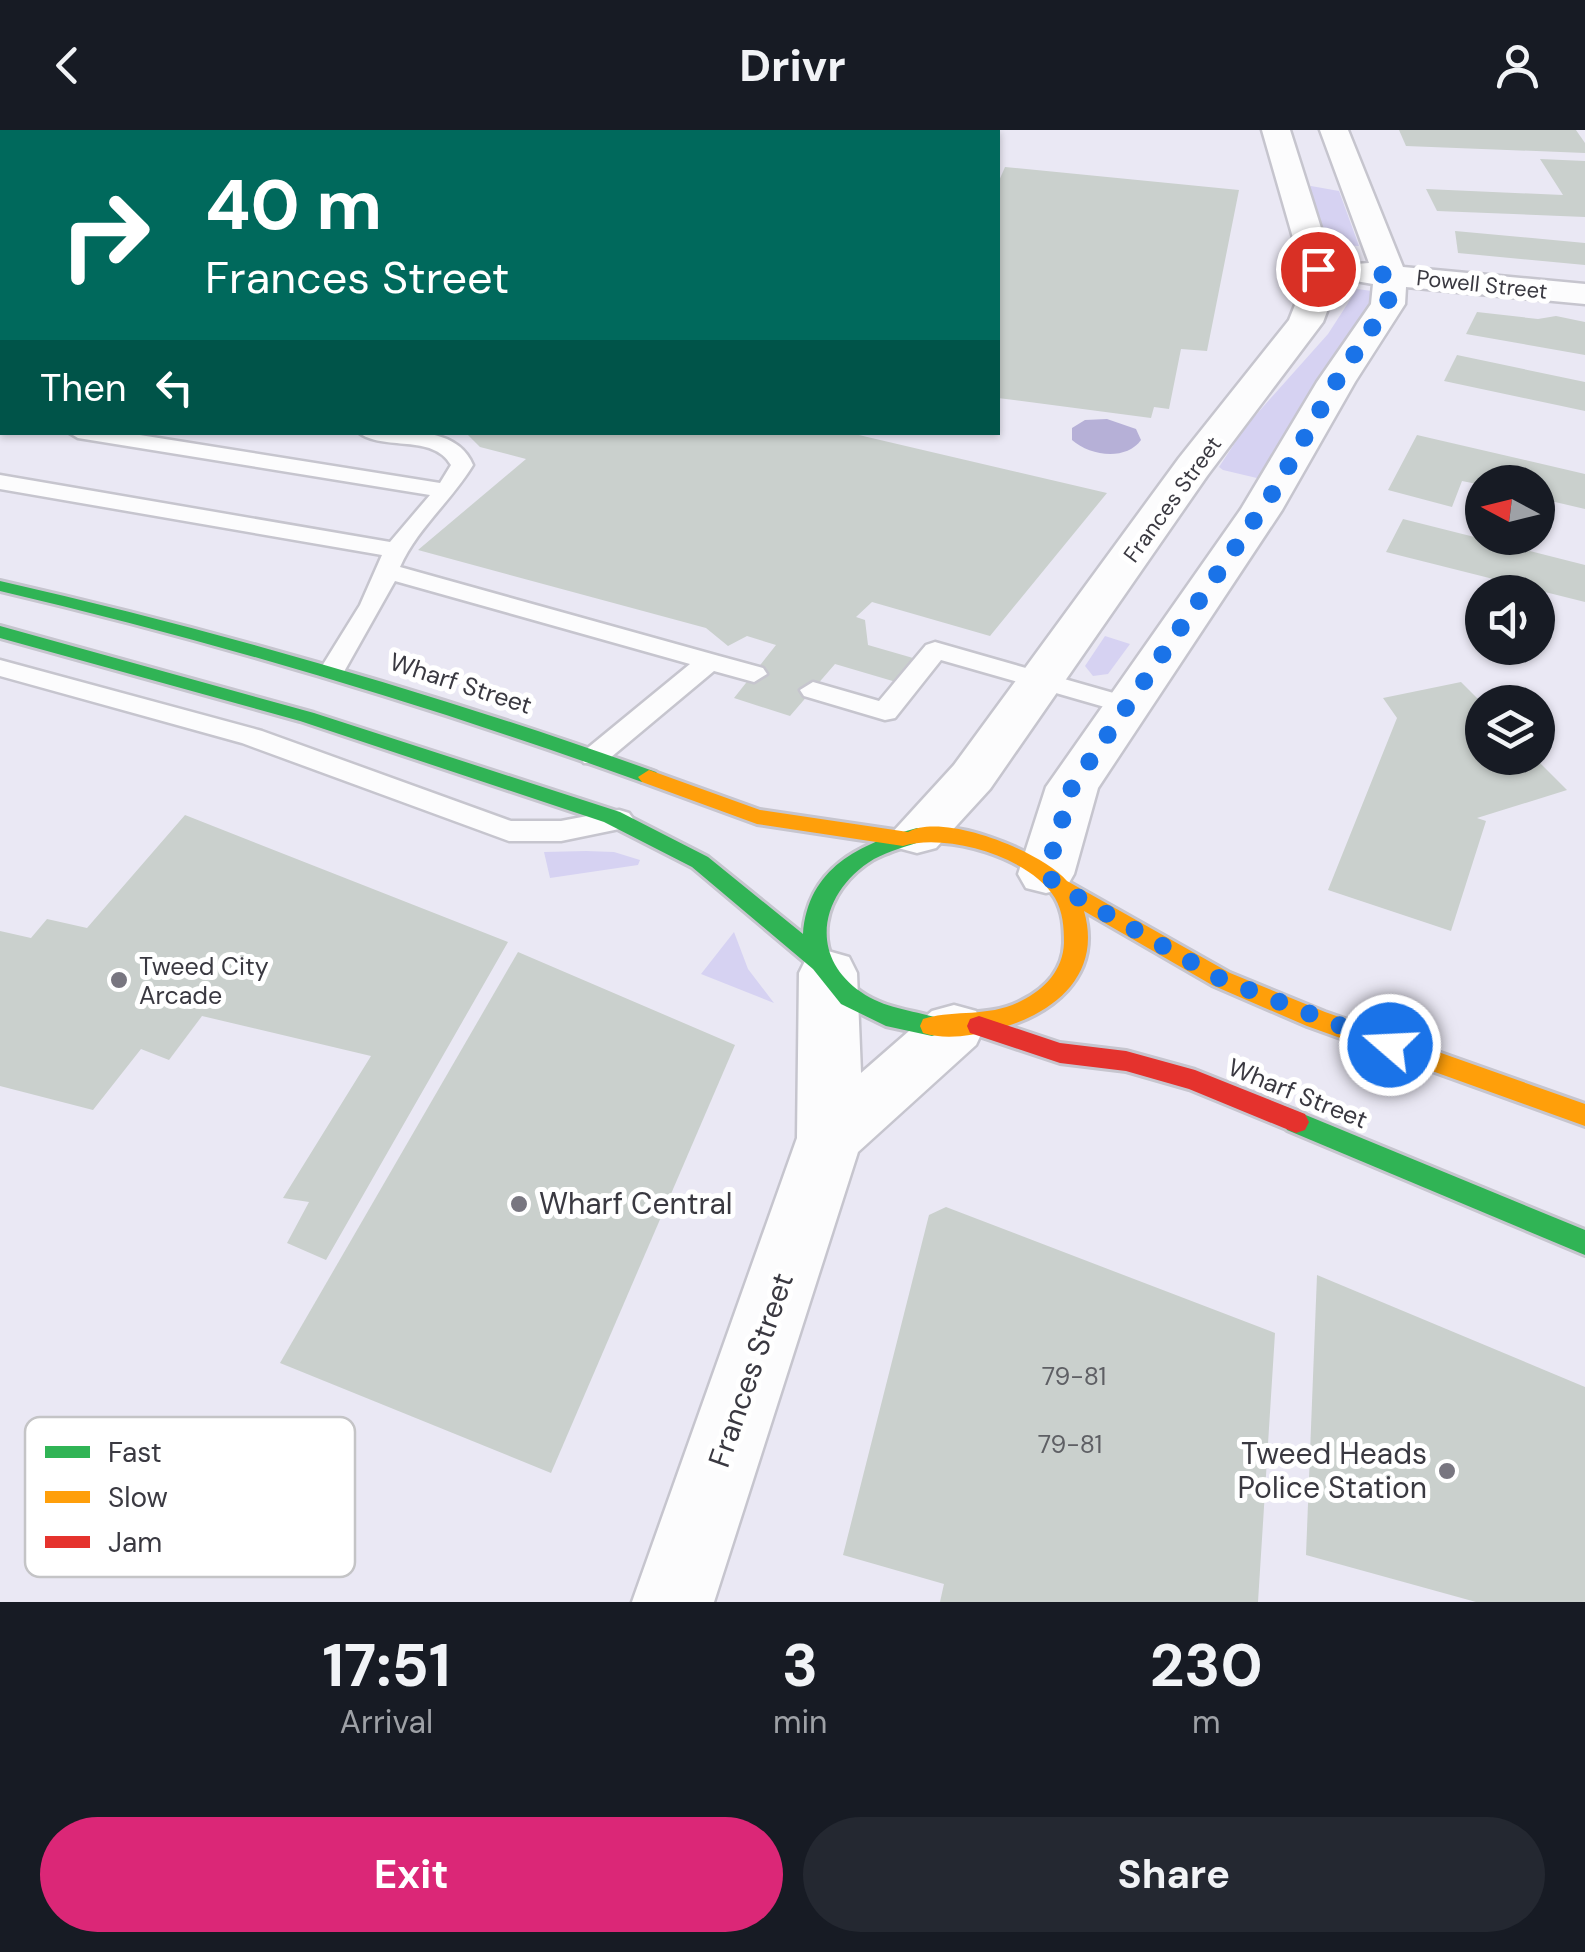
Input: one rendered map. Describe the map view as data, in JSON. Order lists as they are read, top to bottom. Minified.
{"streets":{"main road":["Wharf Street"],"street":["Powell Street","Frances Street"]},"crossings":[["Powell Street","Frances Street"],["Frances Street","Wharf Street"]],"places":["Tweed City Arcade","Wharf Central","Tweed Heads Police Station"],"house_numbers":["79-81","79-81"],"legend":["Fast","Slow","Jam"],"north":"left","page":{"header":"Drivr","turn":["40 m","Frances Street"],"then":"Then","eta":["17:51","Arrival","3","min","230","m"],"buttons":["Exit","Share"]}}
